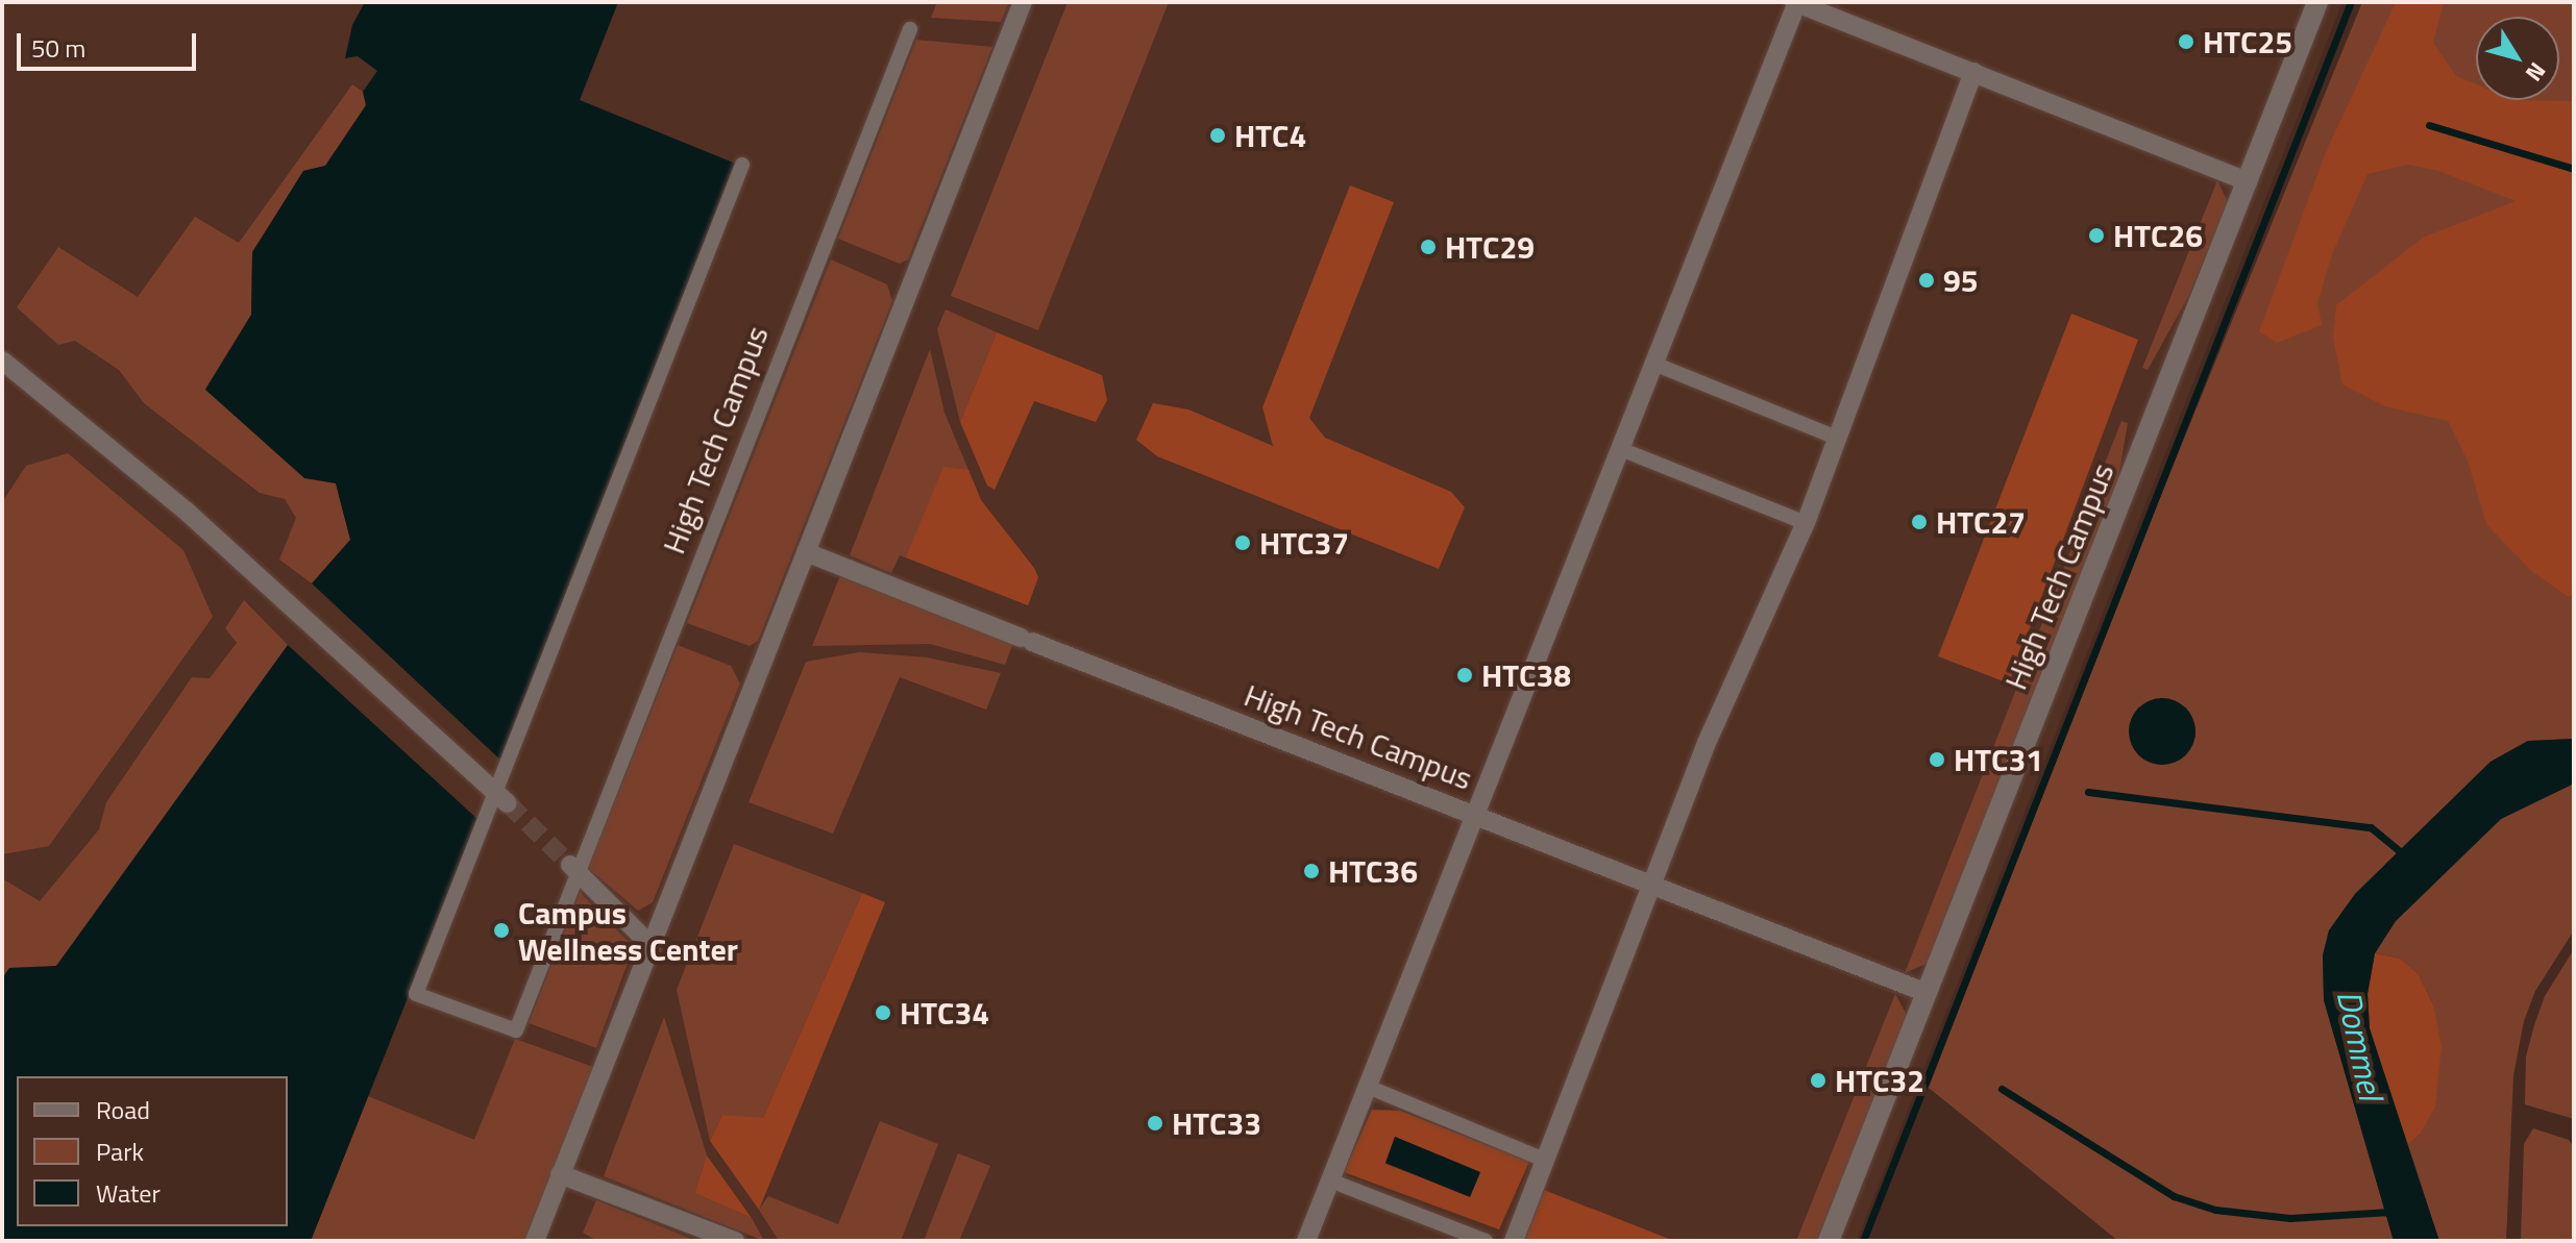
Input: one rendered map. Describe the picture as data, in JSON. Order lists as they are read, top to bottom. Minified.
{"streets":{"street":["High Tech Campus"]},"water":["Dommel"],"places":["HTC25","HTC4","HTC26","HTC29","95","HTC27","HTC37","HTC38","HTC31","HTC36","Campus Wellness Center","HTC34","HTC32","HTC33"],"legend":["Road","Park","Water"],"scale_bar":"50 m","north":"bottom right"}
